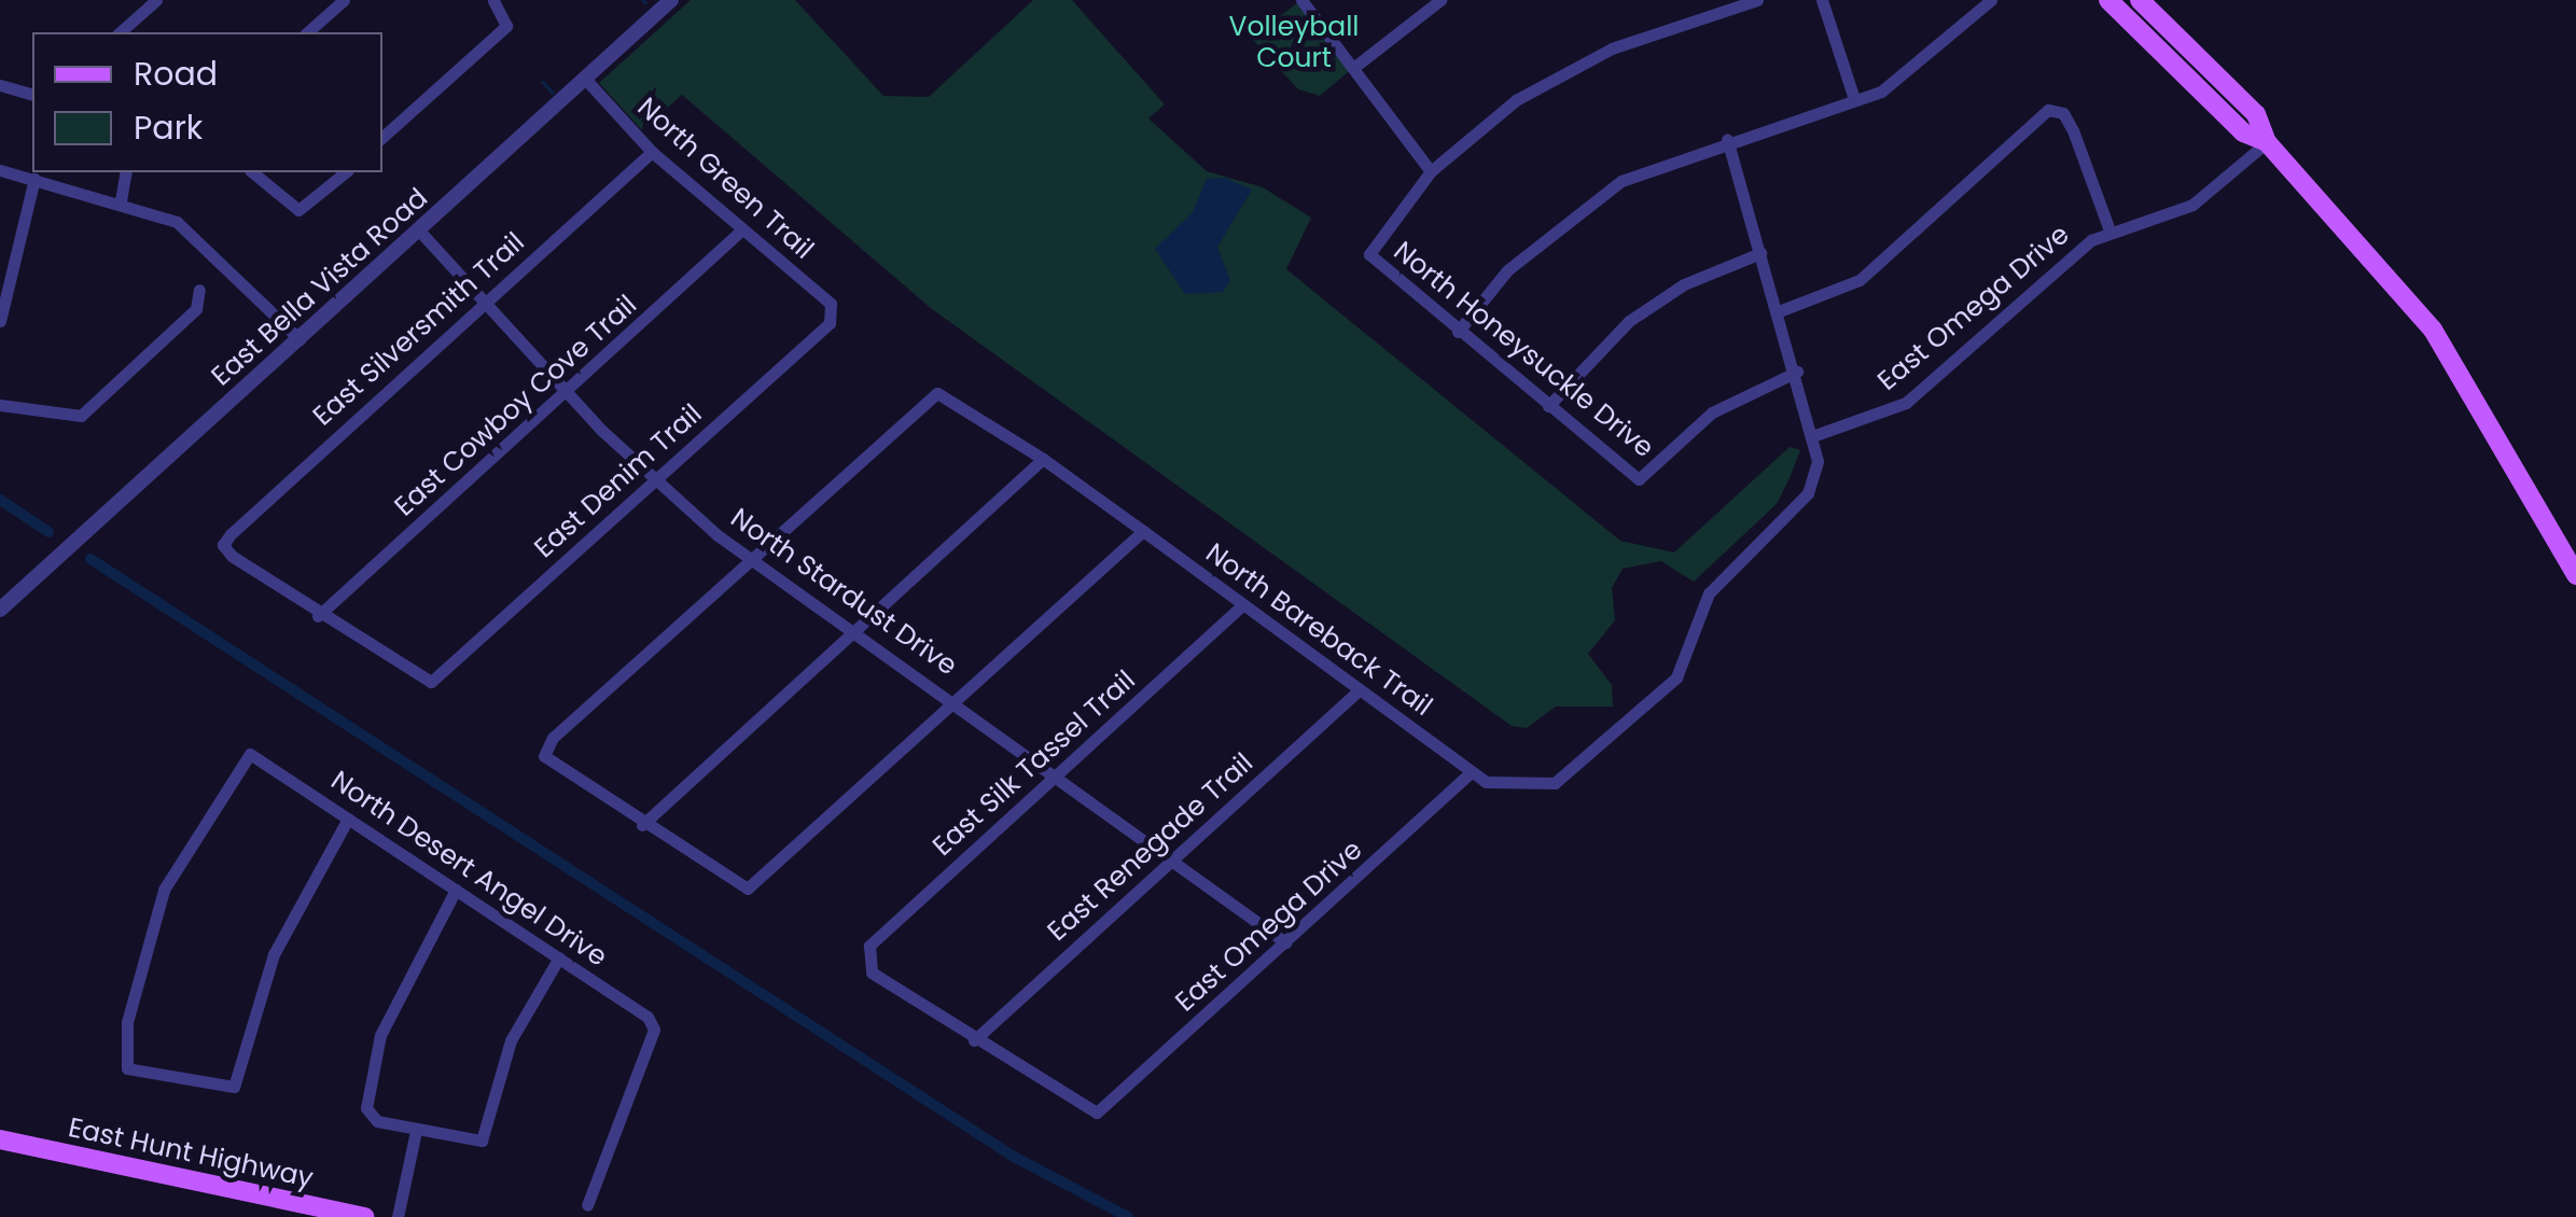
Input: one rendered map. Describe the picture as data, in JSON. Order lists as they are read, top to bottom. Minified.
{"streets":{"main road":["East Hunt Highway"],"street":["North Green Trail","East Bella Vista Road","East Omega Drive","East Silversmith Trail","North Honeysuckle Drive","East Cowboy Cove Trail","East Denim Trail","North Stardust Drive","North Bareback Trail","East Silk Tassel Trail","East Renegade Trail","North Desert Angel Drive"]},"crossings":[["North Green Trail","East Bella Vista Road"],["North Green Trail","East Silversmith Trail"],["North Green Trail","East Cowboy Cove Trail"],["North Green Trail","East Denim Trail"],["East Bella Vista Road","North Stardust Drive"],["East Omega Drive","North Stardust Drive"],["East Omega Drive","North Bareback Trail"],["East Omega Drive","East Silk Tassel Trail"],["East Omega Drive","East Renegade Trail"],["East Silversmith Trail","East Cowboy Cove Trail"],["East Silversmith Trail","East Denim Trail"],["East Silversmith Trail","North Stardust Drive"],["East Cowboy Cove Trail","East Denim Trail"],["East Cowboy Cove Trail","North Stardust Drive"],["East Denim Trail","North Stardust Drive"],["North Stardust Drive","North Bareback Trail"],["North Stardust Drive","East Silk Tassel Trail"],["North Stardust Drive","East Renegade Trail"],["North Bareback Trail","East Silk Tassel Trail"],["North Bareback Trail","East Renegade Trail"],["East Silk Tassel Trail","East Renegade Trail"]],"parks":["Volleyball Court"],"legend":["Road","Park"]}
